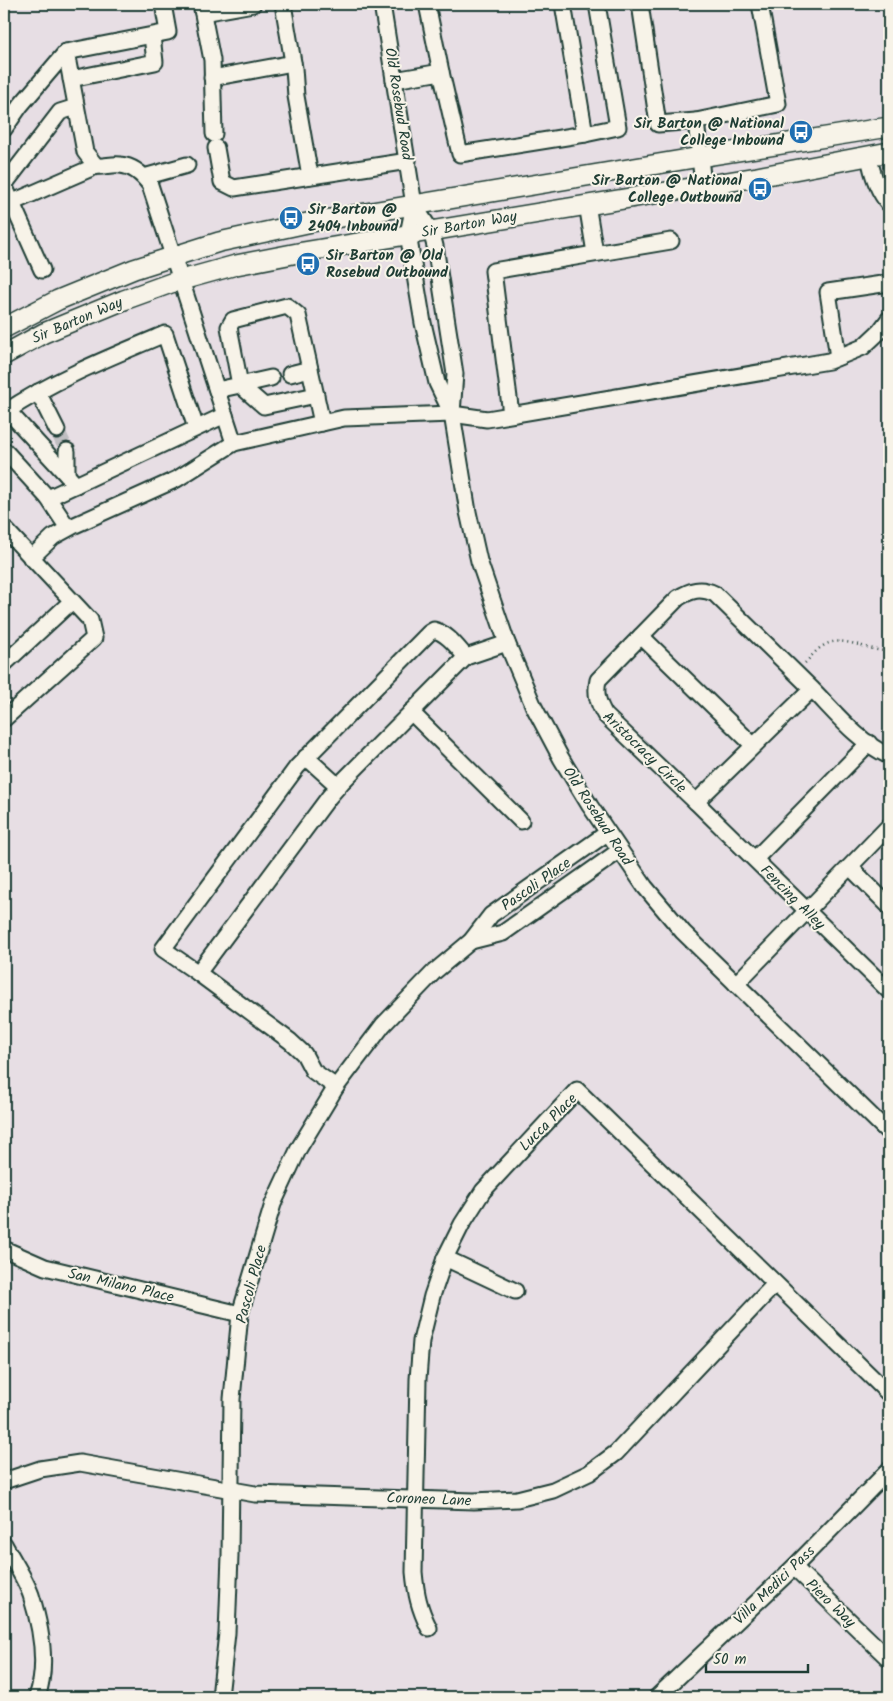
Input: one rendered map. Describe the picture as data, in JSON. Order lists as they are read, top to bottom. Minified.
{"streets":{"main road":["Sir Barton Way"],"street":["Old Rosebud Road","Aristocracy Circle","Pascoli Place","Fencing Alley","Lucca Place","San Milano Place","Coroneo Lane","Villa Medici Pass","Piero Way"]},"crossings":[["Old Rosebud Road","Sir Barton Way"],["Old Rosebud Road","Pascoli Place"],["Aristocracy Circle","Fencing Alley"],["Pascoli Place","San Milano Place"],["Pascoli Place","Coroneo Lane"],["Lucca Place","Coroneo Lane"],["Villa Medici Pass","Piero Way"]],"places":{"bus stop":["Sir Barton @ National College Inbound","Sir Barton @ National College Outbound","Sir Barton @ 2404 Inbound","Sir Barton @ Old Rosebud Outbound"]},"scale_bar":"50 m"}
